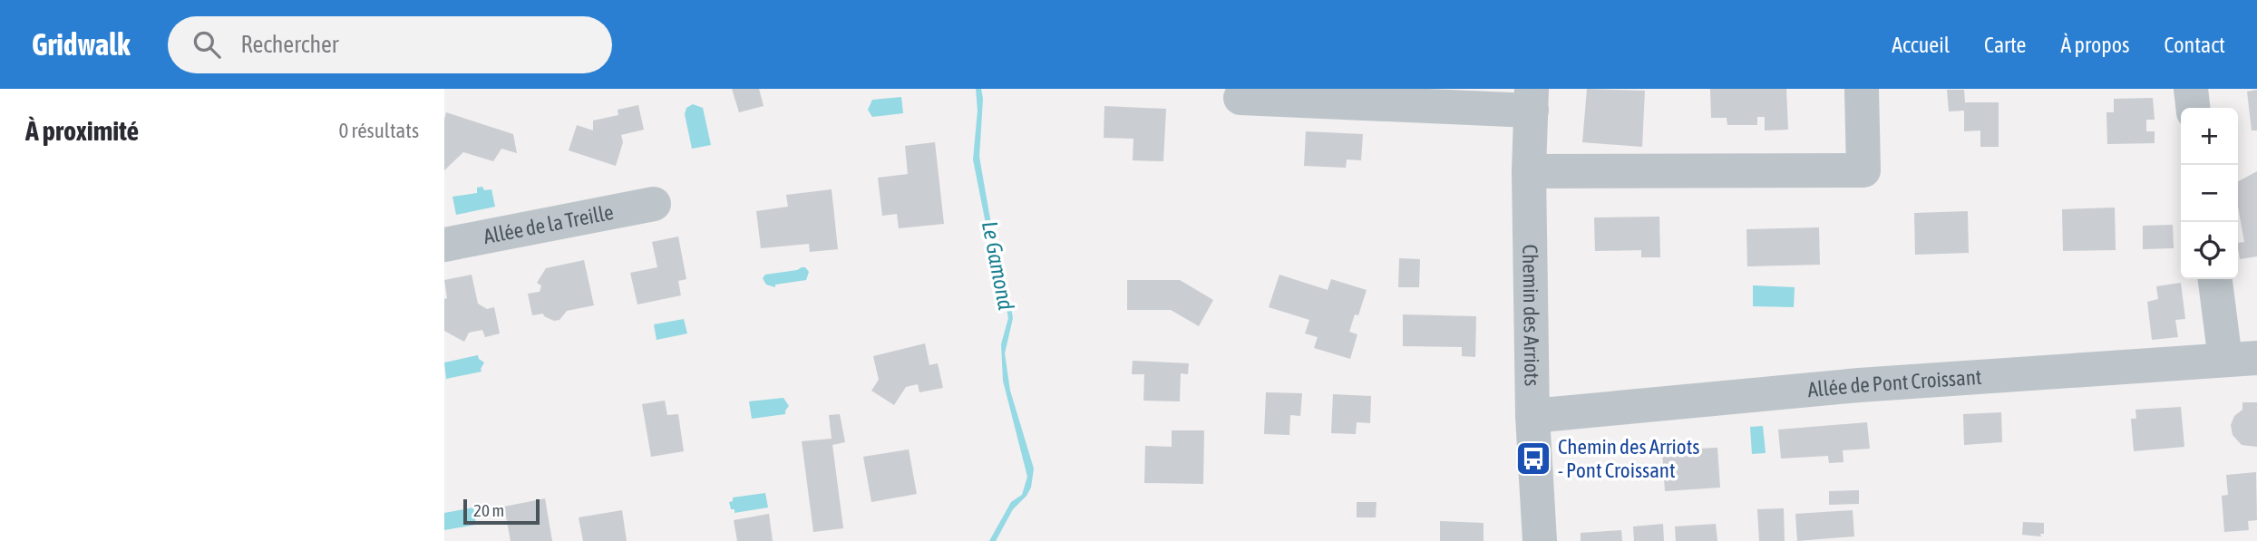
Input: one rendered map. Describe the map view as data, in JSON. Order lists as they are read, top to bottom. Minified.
{"streets":{"street":["Allée de la Treille","Chemin des Arriots","Allée de Pont Croissant"]},"crossings":[["Chemin des Arriots","Allée de Pont Croissant"]],"water":["Le Gamond"],"places":{"bus stop":["Chemin des Arriots - Pont Croissant"]},"scale_bar":"20 m","page":{"header":"Gridwalk","search":"Rechercher","nav":["Accueil","Carte","À propos","Contact"],"heading":["À proximité","0 résultats"],"map_buttons":["+","−"],"scale":"20 m"}}
